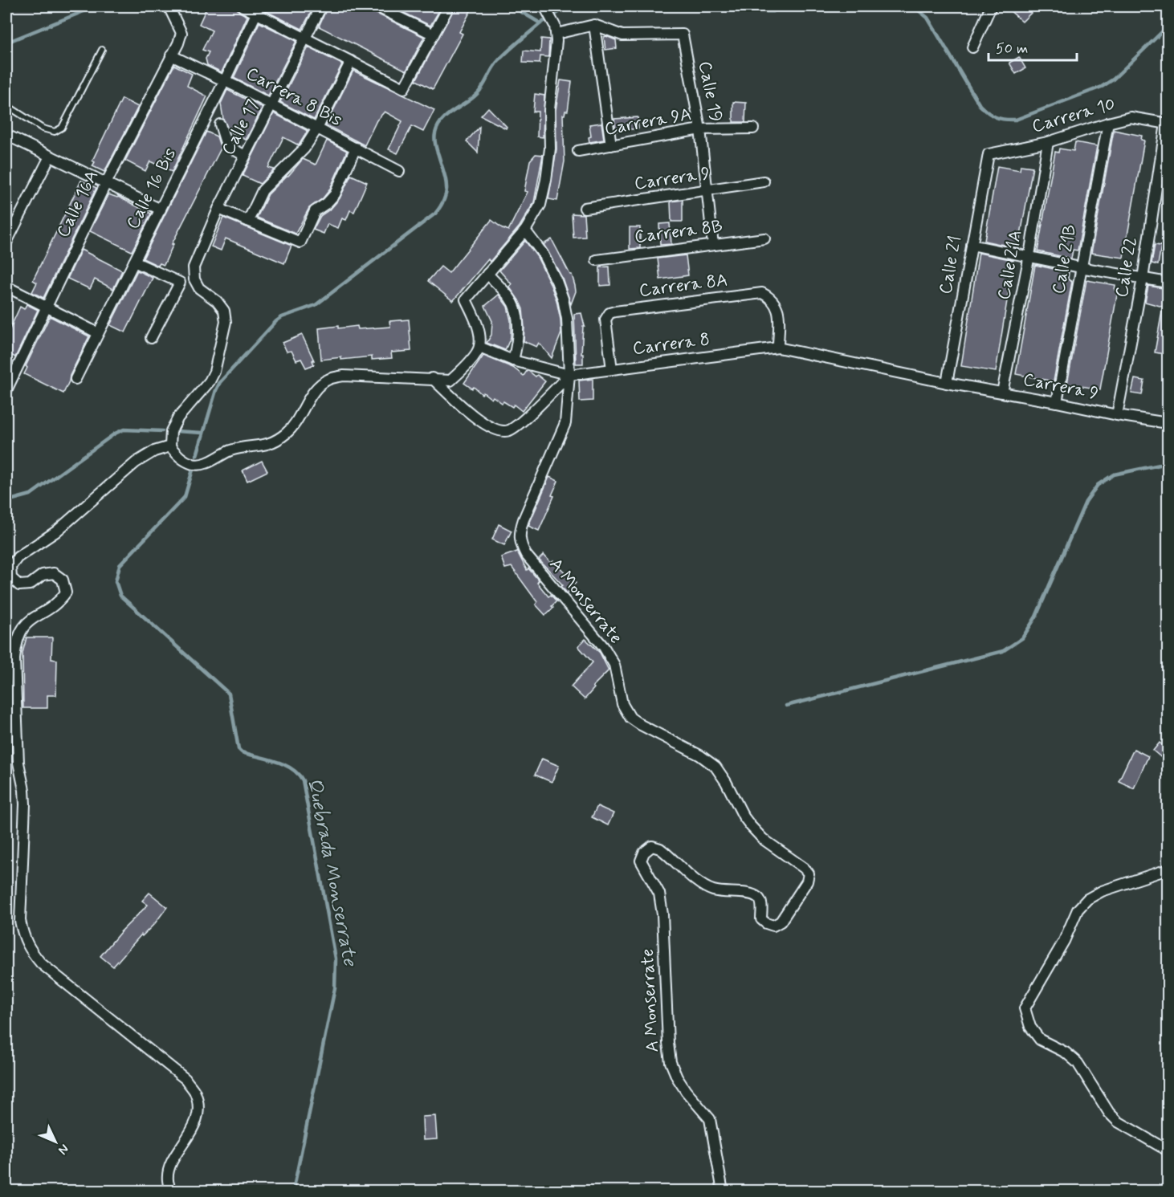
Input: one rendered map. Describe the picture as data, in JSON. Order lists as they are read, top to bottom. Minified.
{"streets":{"street":["Calle 19","Carrera 8 Bis","Carrera 10","Carrera 9A","Calle 17","Carrera 9","Calle 16 Bis","Calle 16A","Carrera 8B","Calle 21B","Calle 21","Calle 21A","Calle 22","Carrera 8A","Carrera 8","A Monserrate"]},"crossings":[["Calle 19","Carrera 9A"],["Calle 19","Carrera 9"],["Calle 19","Carrera 8B"],["Carrera 8 Bis","Calle 17"],["Carrera 8 Bis","Calle 16 Bis"],["Carrera 8 Bis","Calle 16A"],["Carrera 10","Calle 21B"],["Carrera 10","Calle 21"],["Carrera 10","Calle 21A"],["Carrera 10","Calle 22"],["Carrera 9","Calle 21B"],["Carrera 9","Calle 21"],["Carrera 9","Calle 21A"],["Carrera 9","Calle 22"],["Carrera 9","Carrera 8"],["Calle 21","Carrera 8"],["Carrera 8A","Carrera 8"],["Carrera 8","A Monserrate"]],"water":["Quebrada Monserrate"],"scale_bar":"50 m","north":"bottom right"}
